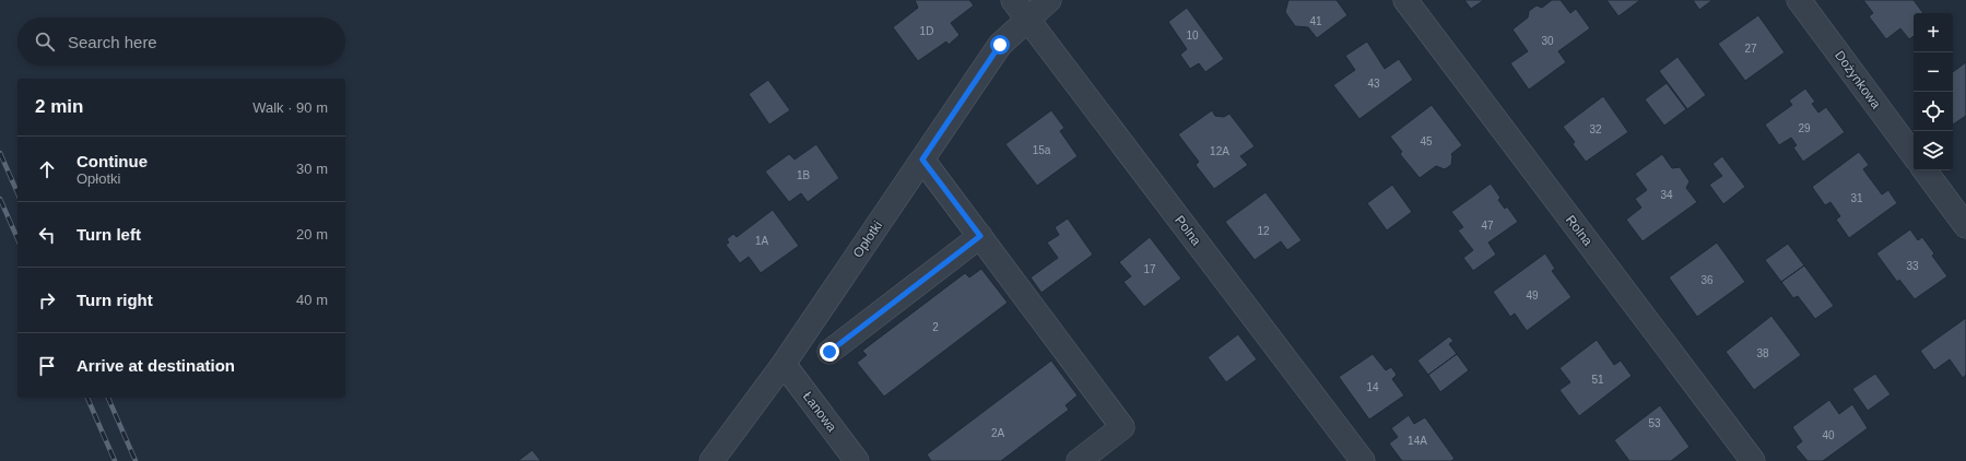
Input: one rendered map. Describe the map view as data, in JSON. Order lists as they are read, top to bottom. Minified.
{"streets":{"street":["Dożynkowa","Polna","Rolna","Opłotki","Łanowa"]},"crossings":[["Polna","Opłotki"],["Opłotki","Łanowa"]],"house_numbers":["41","1D","10","30","27","43","29","32","45","15a","12A","1B","34","31","47","12","1A","33","17","36","49","2","38","51","14","53","2A","40","14A"],"page":{"map_buttons":["+","−"],"search":"Search here","heading":["2 min","Walk · 90 m"],"list":[["Continue","Opłotki","30 m"],["Turn left","20 m"],["Turn right","40 m"],"Arrive at destination"]}}
